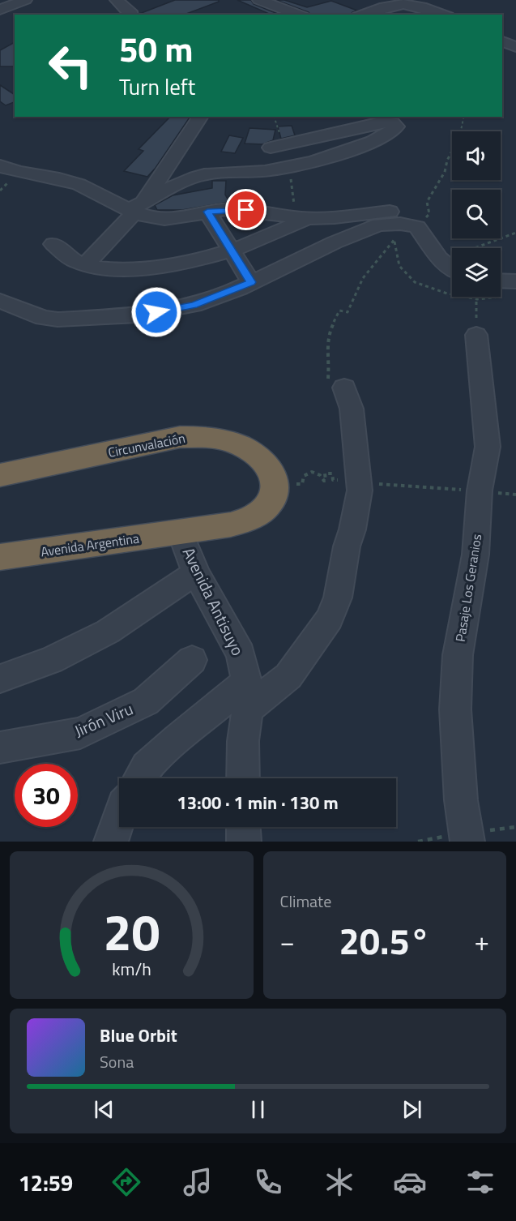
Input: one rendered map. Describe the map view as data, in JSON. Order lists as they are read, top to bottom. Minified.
{"streets":{"highway":["Circunvalación","Avenida Argentina"],"street":["Pasaje Los Geranios","Avenida Antisuyo","Jirón Viru"]},"crossings":[["Circunvalación","Avenida Argentina"],["Circunvalación","Avenida Antisuyo"],["Avenida Argentina","Avenida Antisuyo"]],"page":{"turn":["50 m","Turn left"],"limit":"30","trip":"13:00 · 1 min · 130 m","tile":"Climate","heat":["−","20.5°","+"],"song":["Blue Orbit","Sona"],"tabs":"12:59","gauge":["20","km/h"]}}
